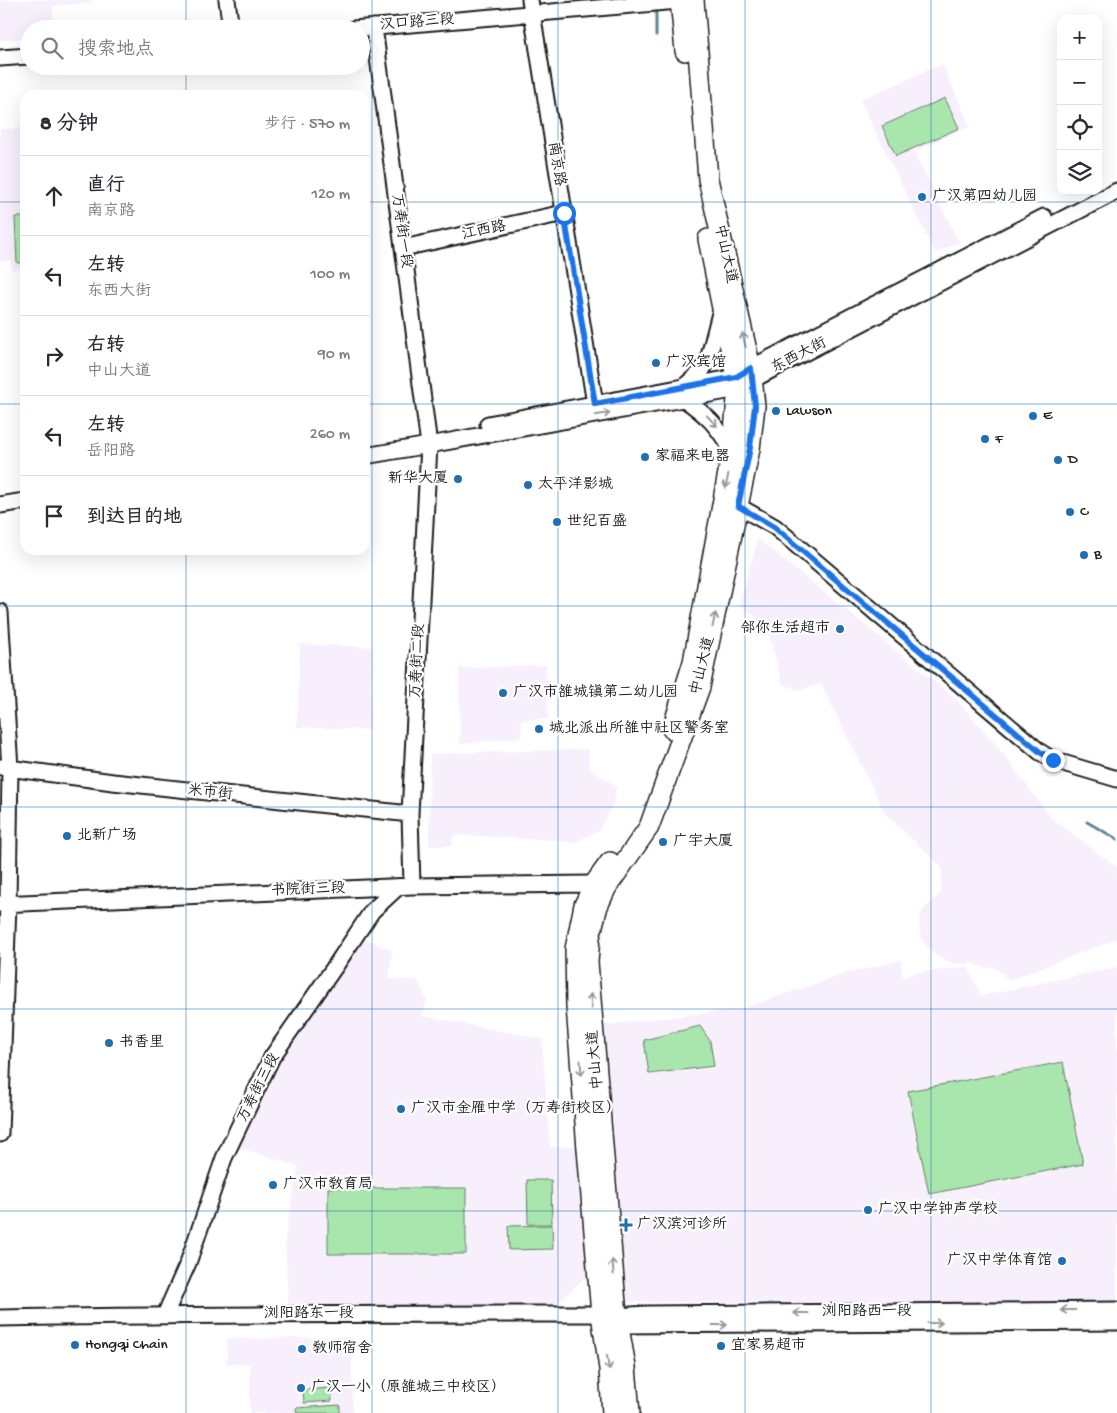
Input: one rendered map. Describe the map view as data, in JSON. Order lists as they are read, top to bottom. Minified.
{"streets":{"main road":["中山大道"],"street":["汉口路三段","南京路","万寿街一段","江西路","东西大街","万寿街二段","米市街","书院街三段","万寿街三段","浏阳路西一段","浏阳路东一段"]},"crossings":[["汉口路三段","南京路"],["汉口路三段","万寿街一段"],["汉口路三段","中山大道"],["南京路","江西路"],["南京路","东西大街"],["万寿街一段","江西路"],["万寿街一段","东西大街"],["万寿街一段","万寿街二段"],["中山大道","东西大街"],["中山大道","书院街三段"],["中山大道","浏阳路西一段"],["中山大道","浏阳路东一段"],["东西大街","万寿街二段"],["万寿街二段","米市街"],["万寿街二段","书院街三段"],["万寿街二段","万寿街三段"],["书院街三段","万寿街三段"],["万寿街三段","浏阳路东一段"],["浏阳路西一段","浏阳路东一段"]],"places":{"other":["广汉第四幼儿园","广汉宾馆","Lawson","E","F","家福来电器","D","新华大厦","太平洋影城","C","世纪百盛","B","邻你生活超市","广汉市雒城镇第二幼儿园","城北派出所雒中社区警务室","北新广场","广宇大厦","书香里","广汉市金雁中学（万寿街校区）","广汉市教育局","广汉中学钟声学校","广汉中学体育馆","Hongqi Chain","宜家易超市","教师宿舍","广汉一小（原雒城三中校区）"],"health":["广汉滨河诊所"]},"page":{"map_buttons":["+","−"],"search":"搜索地点","heading":["8 分钟","步行 · 570 m"],"list":[["直行","南京路","120 m"],["左转","东西大街","100 m"],["右转","中山大道","90 m"],["左转","岳阳路","260 m"],"到达目的地"]}}
